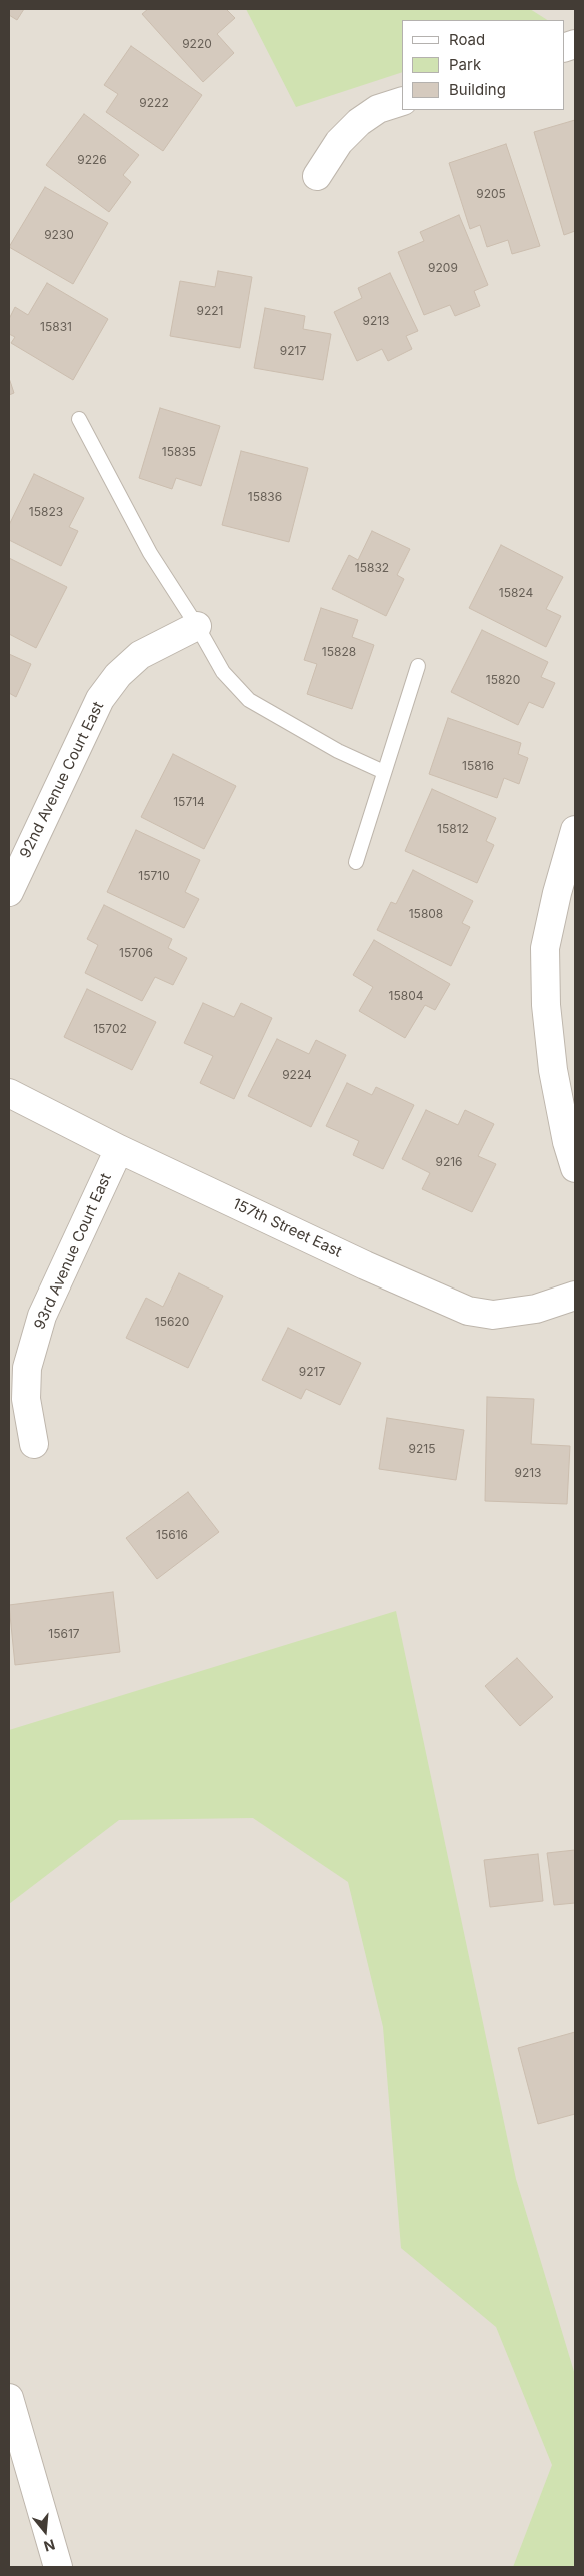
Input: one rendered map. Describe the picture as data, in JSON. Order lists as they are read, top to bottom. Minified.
{"streets":{"street":["92nd Avenue Court East","157th Street East","93rd Avenue Court East"]},"crossings":[["157th Street East","93rd Avenue Court East"]],"house_numbers":["9220","9222","9226","9205","9230","9209","9221","9213","15831","9217","15835","15836","15823","15832","15824","15828","15820","15816","15714","15812","15710","15808","15706","15804","15702","9224","9216","15620","9217","9215","9213","15616","15617"],"legend":["Road","Park","Building"],"north":"bottom"}
